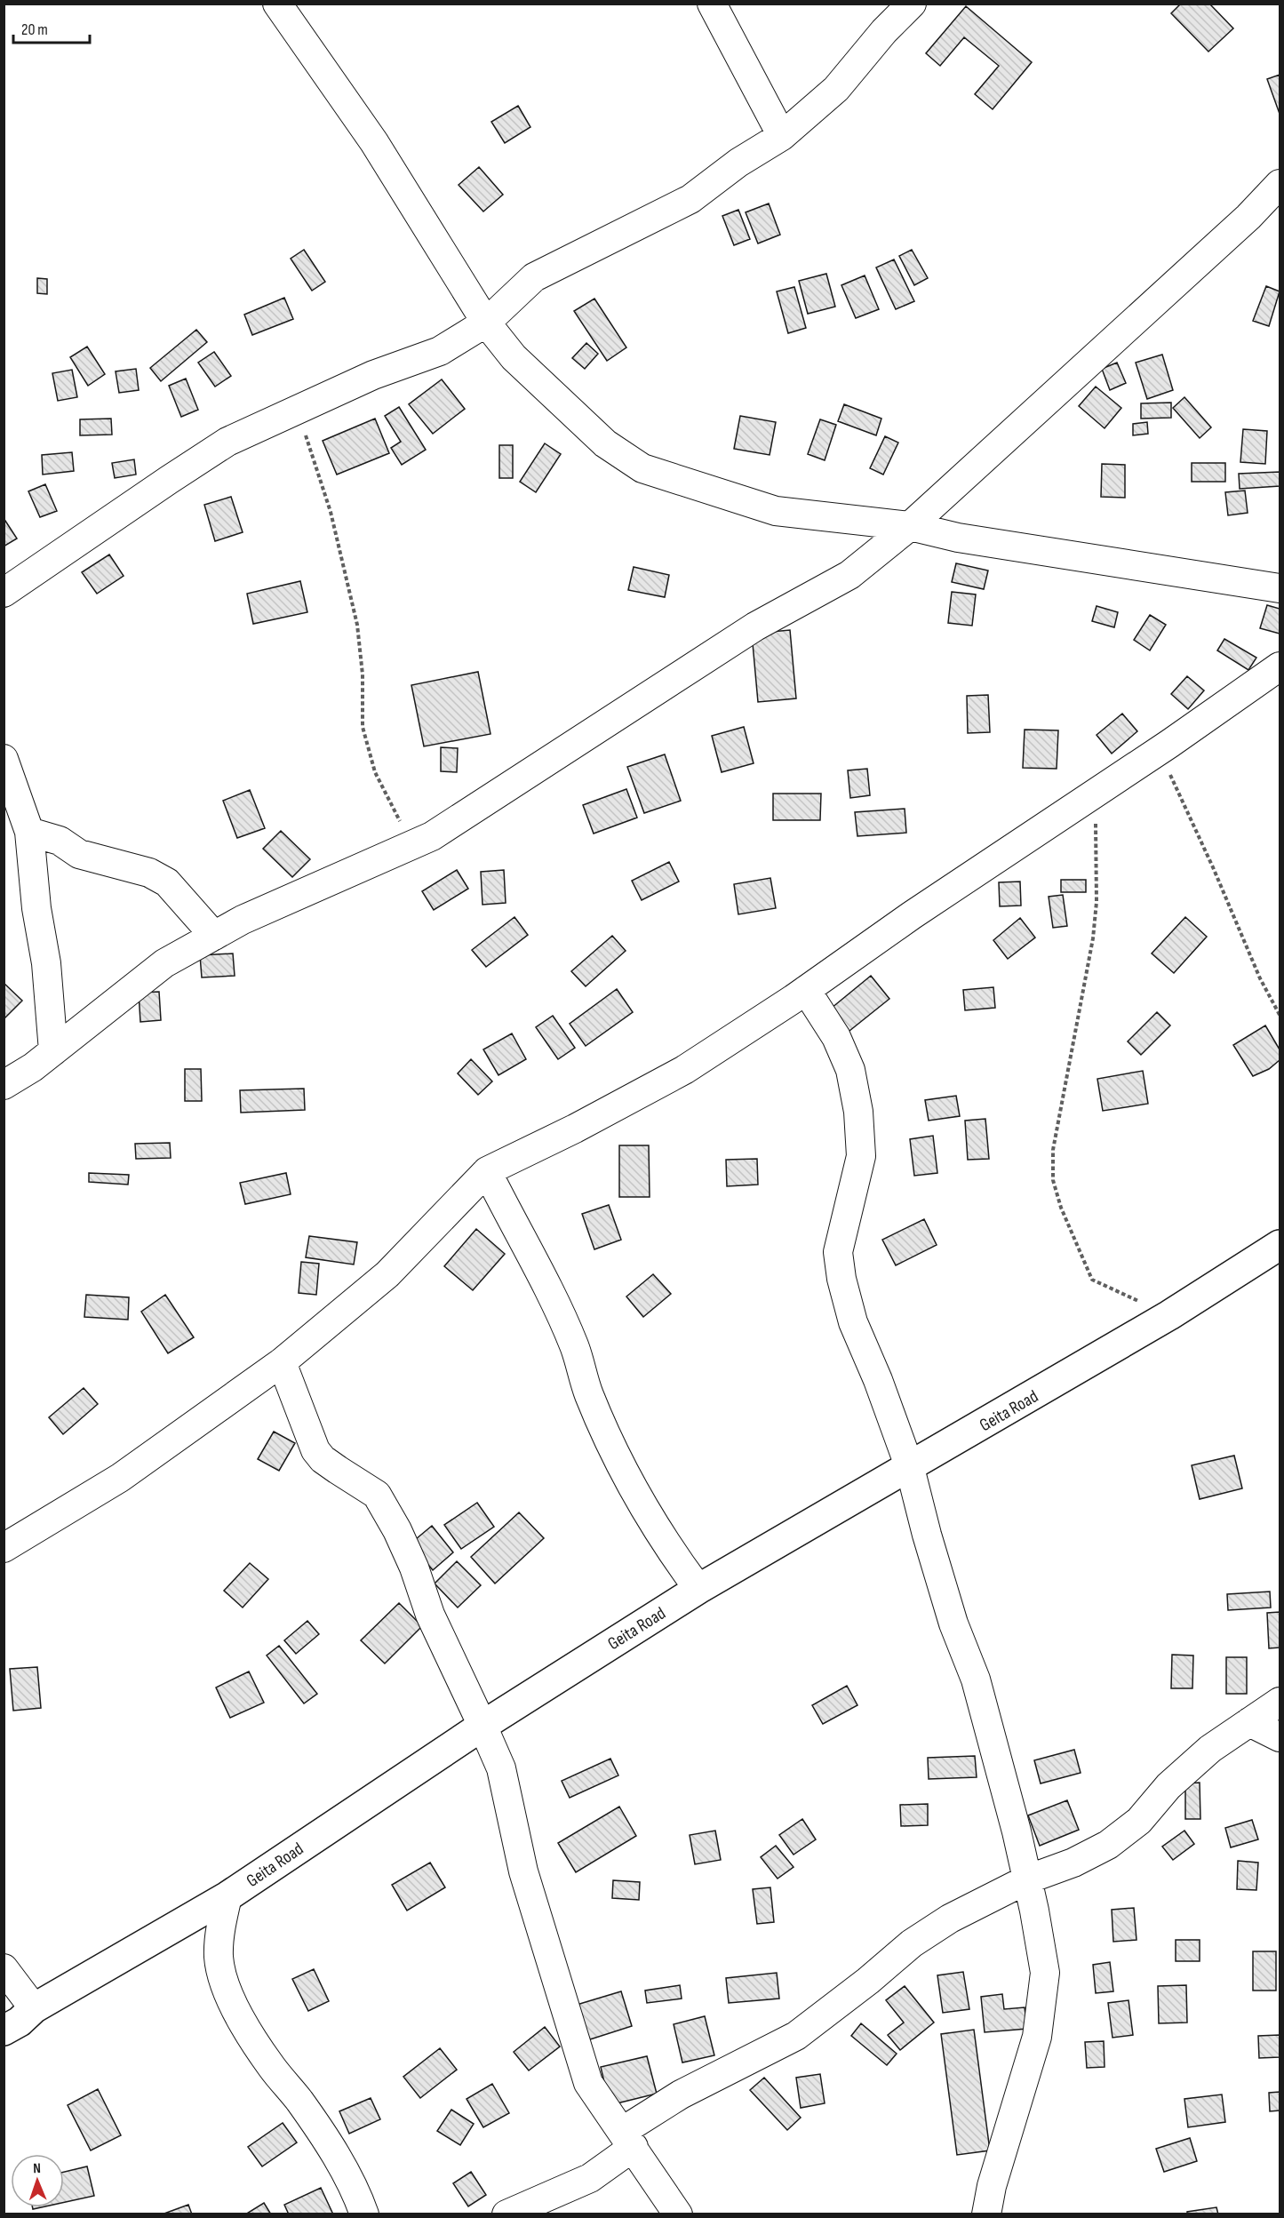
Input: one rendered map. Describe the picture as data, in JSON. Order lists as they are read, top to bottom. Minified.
{"streets":{"highway":["Geita Road"]},"scale_bar":"20 m","north":"top"}
